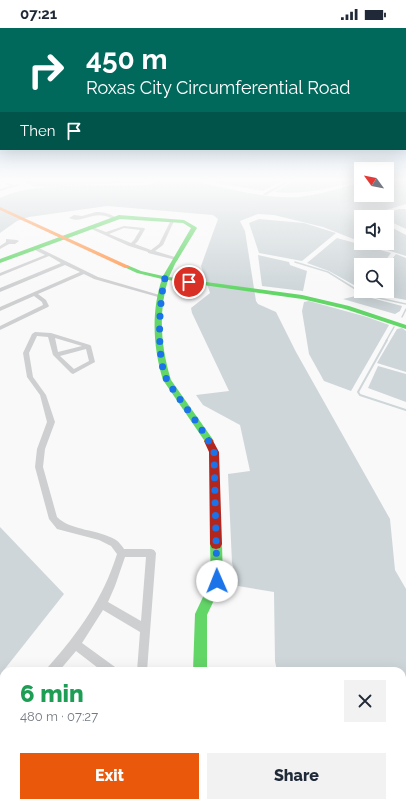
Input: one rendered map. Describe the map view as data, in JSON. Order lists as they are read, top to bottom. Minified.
{"north":"top left","page":{"status":"07:21","turn":["450 m","Roxas City Circumferential Road"],"then":"Then","heading":["6 min","480 m · 07:27"],"buttons":["Exit","Share"]}}
